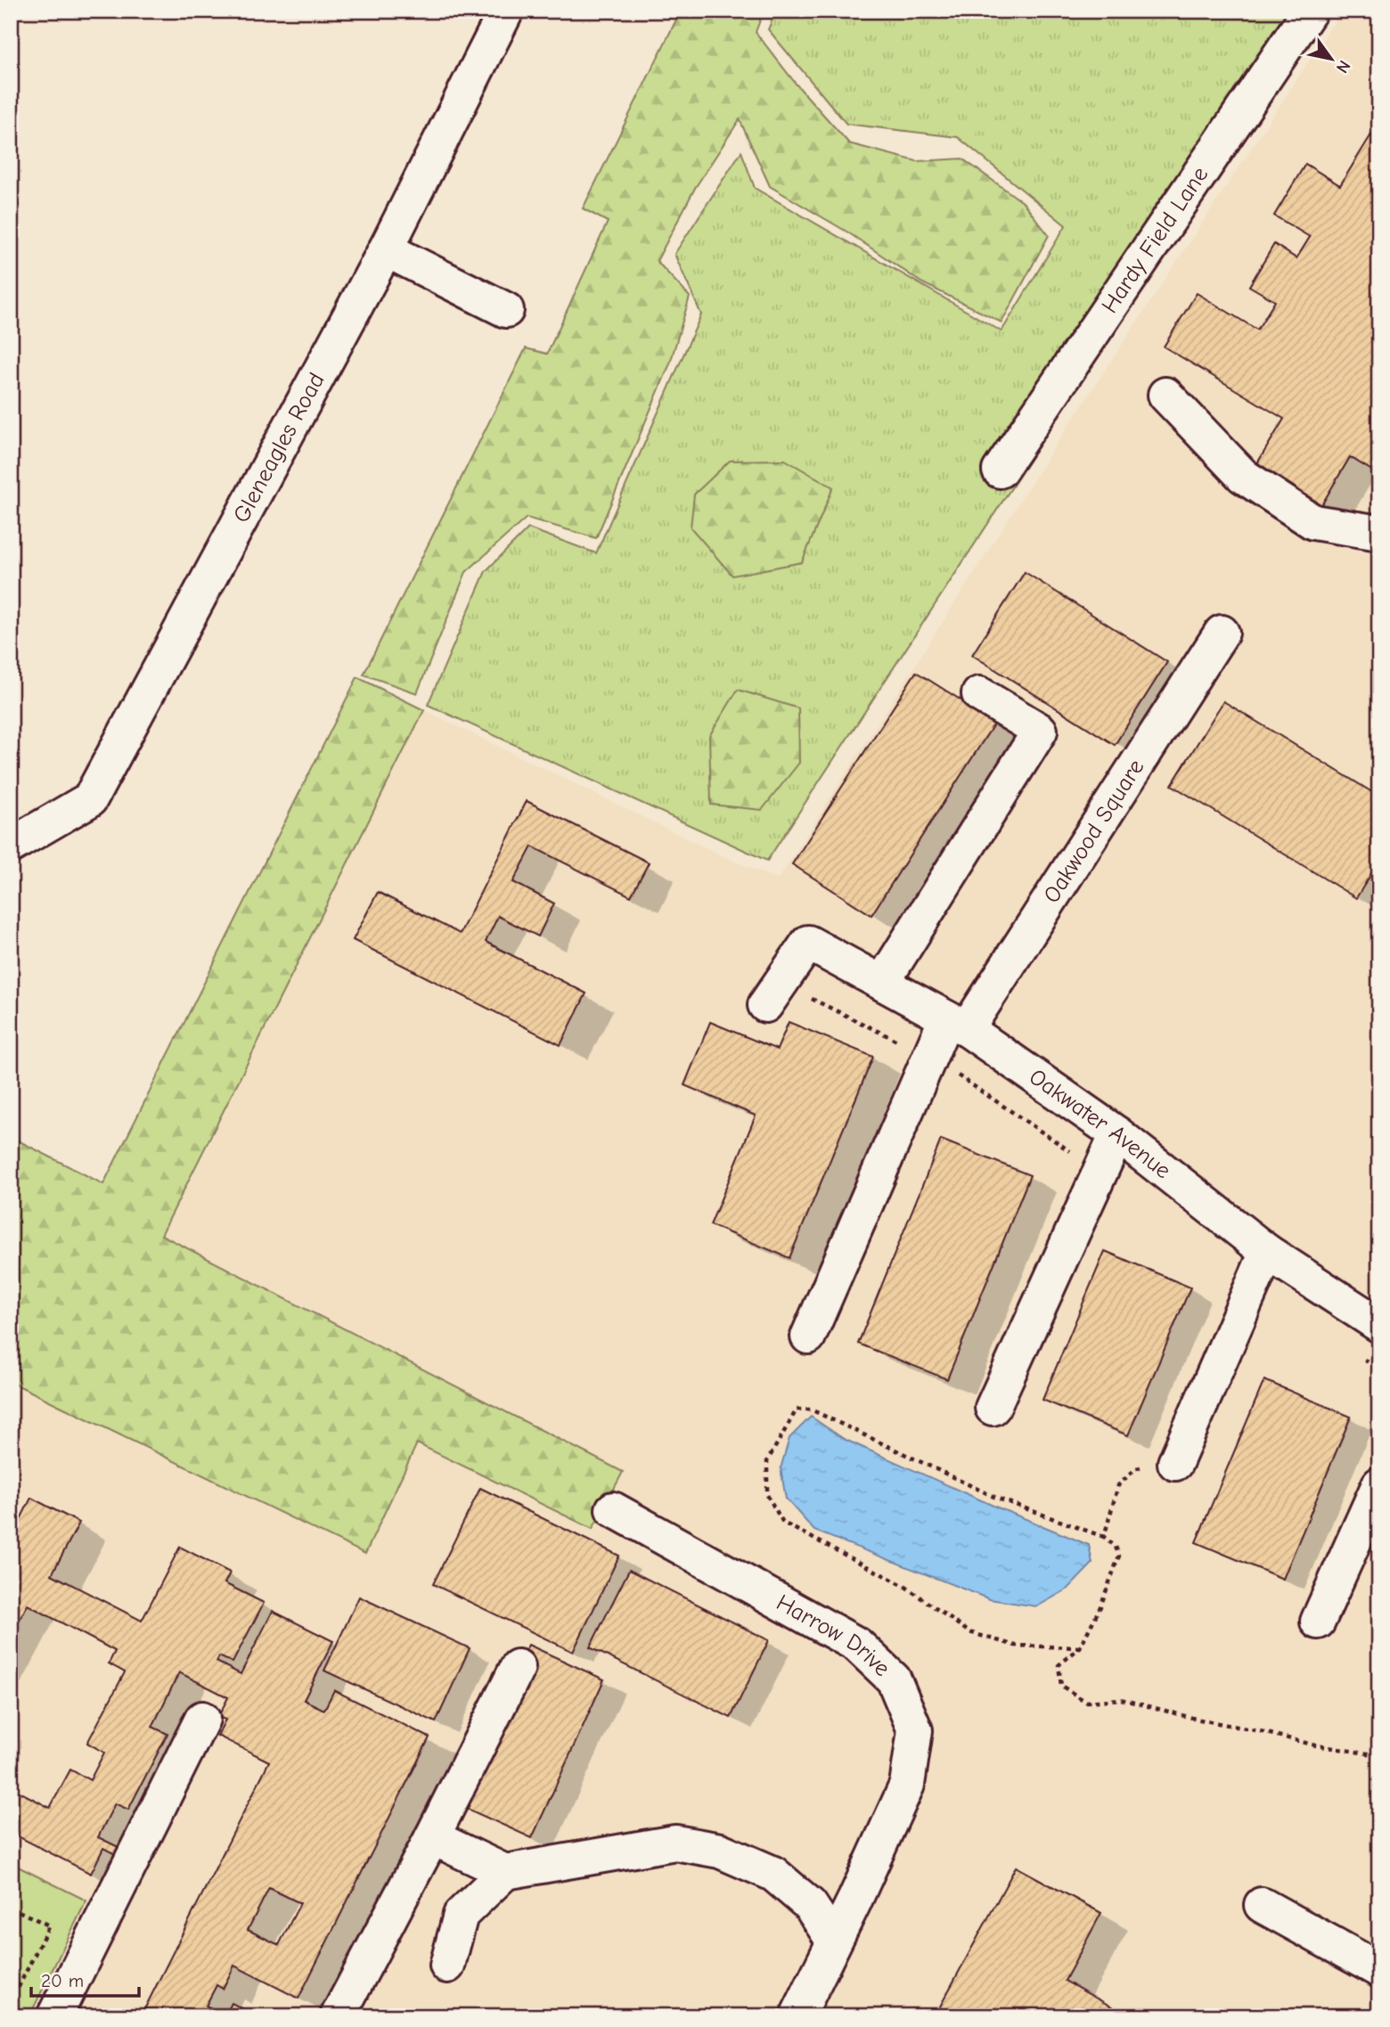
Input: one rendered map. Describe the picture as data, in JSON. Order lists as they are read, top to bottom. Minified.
{"streets":{"street":["Hardy Field Lane","Gleneagles Road","Oakwood Square","Oakwater Avenue","Harrow Drive"]},"crossings":[["Oakwood Square","Oakwater Avenue"]],"scale_bar":"20 m","north":"bottom right"}
